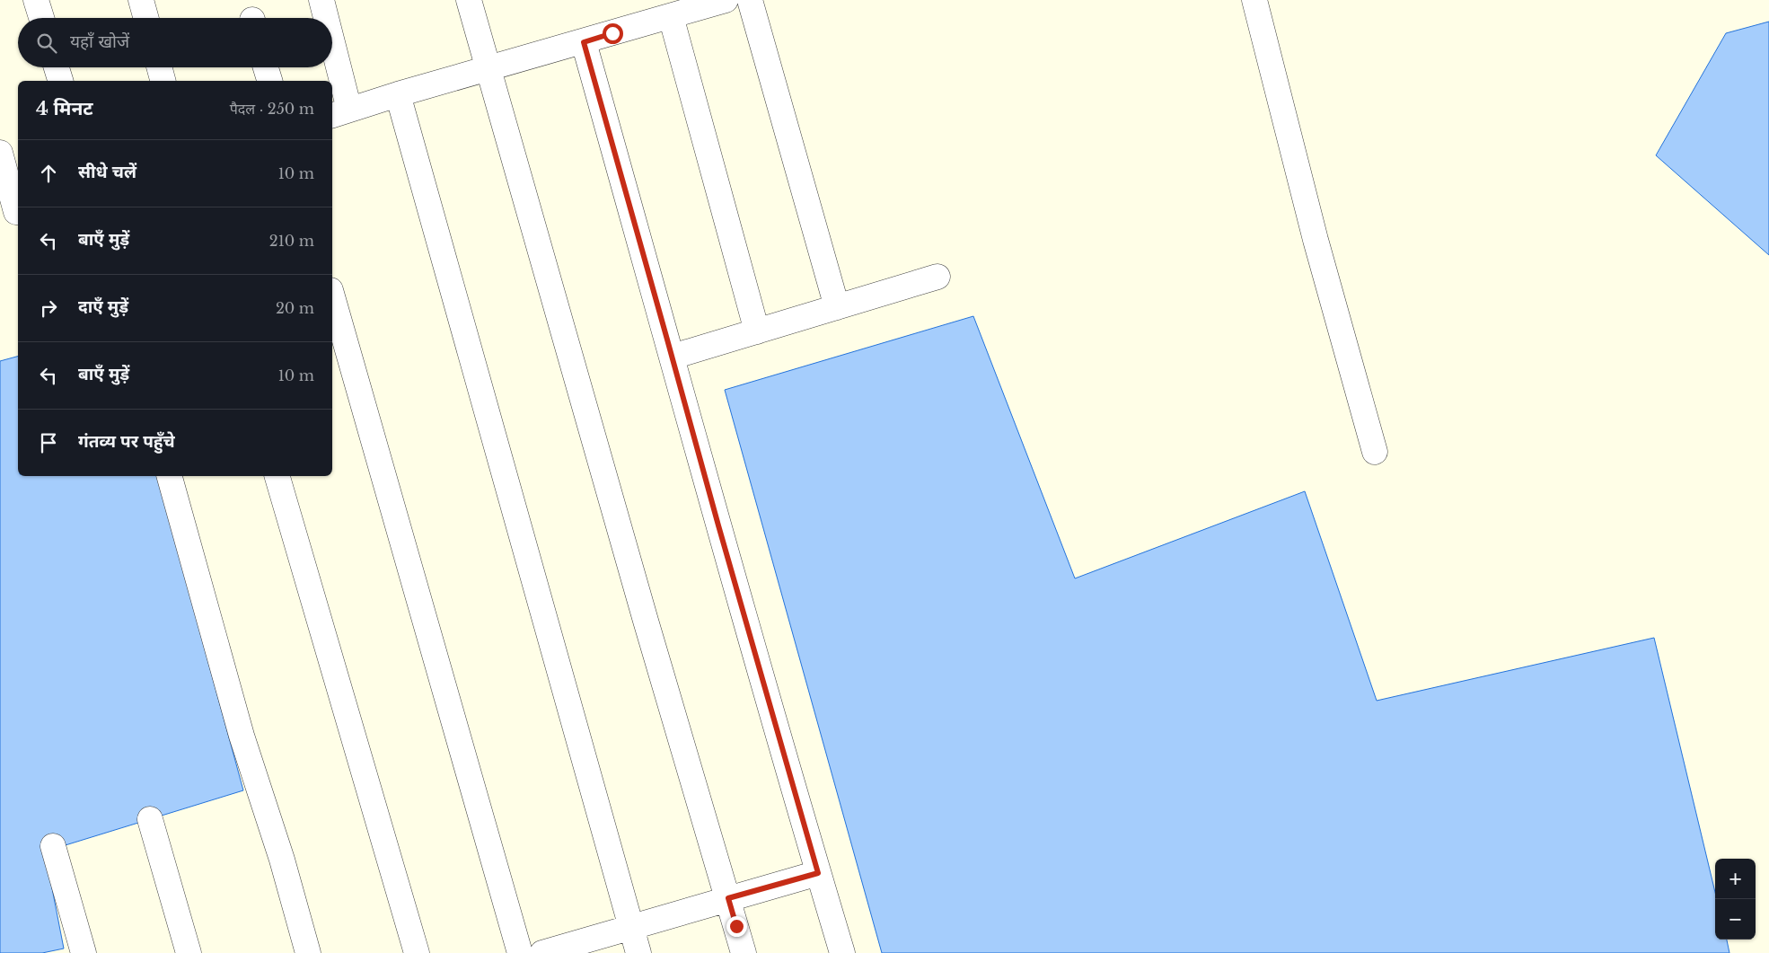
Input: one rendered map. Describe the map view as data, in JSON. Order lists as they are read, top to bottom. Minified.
{"page":{"search":"यहाँ खोजें","heading":["4 मिनट","पैदल · 250 m"],"list":[["सीधे चलें","10 m"],["बाएँ मुड़ें","210 m"],["दाएँ मुड़ें","20 m"],["बाएँ मुड़ें","10 m"],"गंतव्य पर पहुँचे"],"map_buttons":["+","−"]}}
